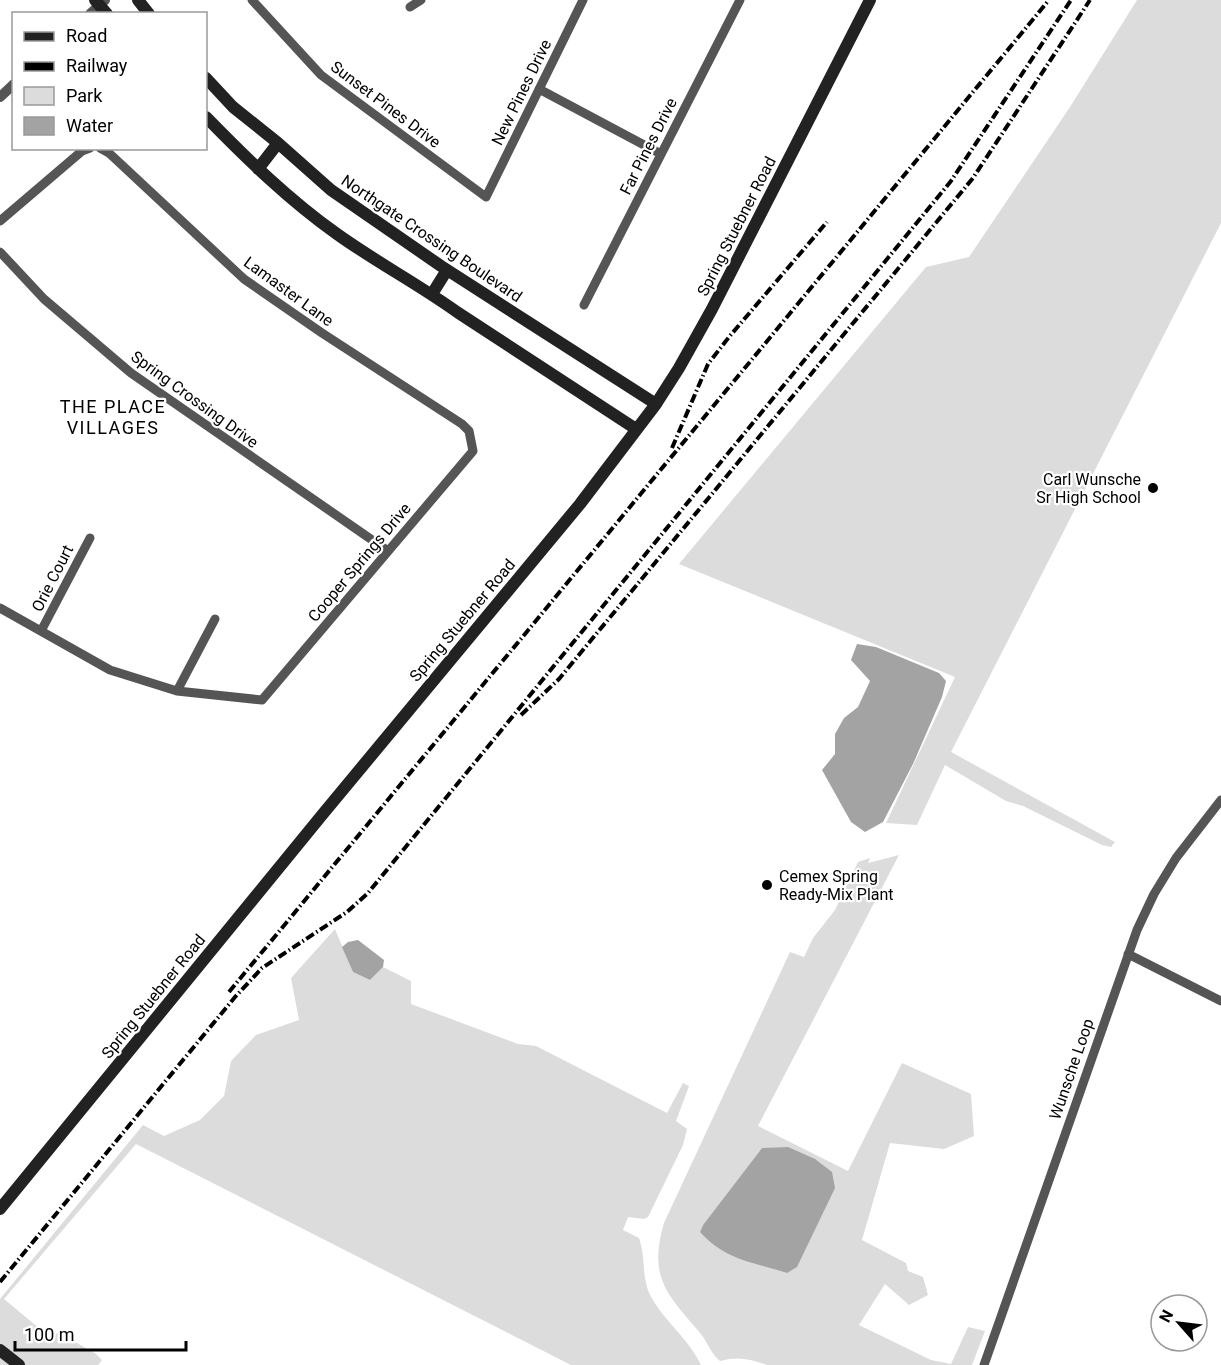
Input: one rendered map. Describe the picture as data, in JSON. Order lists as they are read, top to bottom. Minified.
{"streets":{"main road":["Spring Stuebner Road","Northgate Crossing Boulevard"],"street":["New Pines Drive","Sunset Pines Drive","Far Pines Drive","Lamaster Lane","Spring Crossing Drive","Cooper Springs Drive","Orie Court","Wunsche Loop"]},"crossings":[["New Pines Drive","Sunset Pines Drive"],["Spring Stuebner Road","Northgate Crossing Boulevard"],["Lamaster Lane","Cooper Springs Drive"],["Spring Crossing Drive","Cooper Springs Drive"]],"districts":["THE PLACE VILLAGES"],"places":["Carl Wunsche Sr High School","Cemex Spring Ready-Mix Plant"],"legend":["Road","Railway","Park","Water"],"scale_bar":"100 m","north":"top left"}
